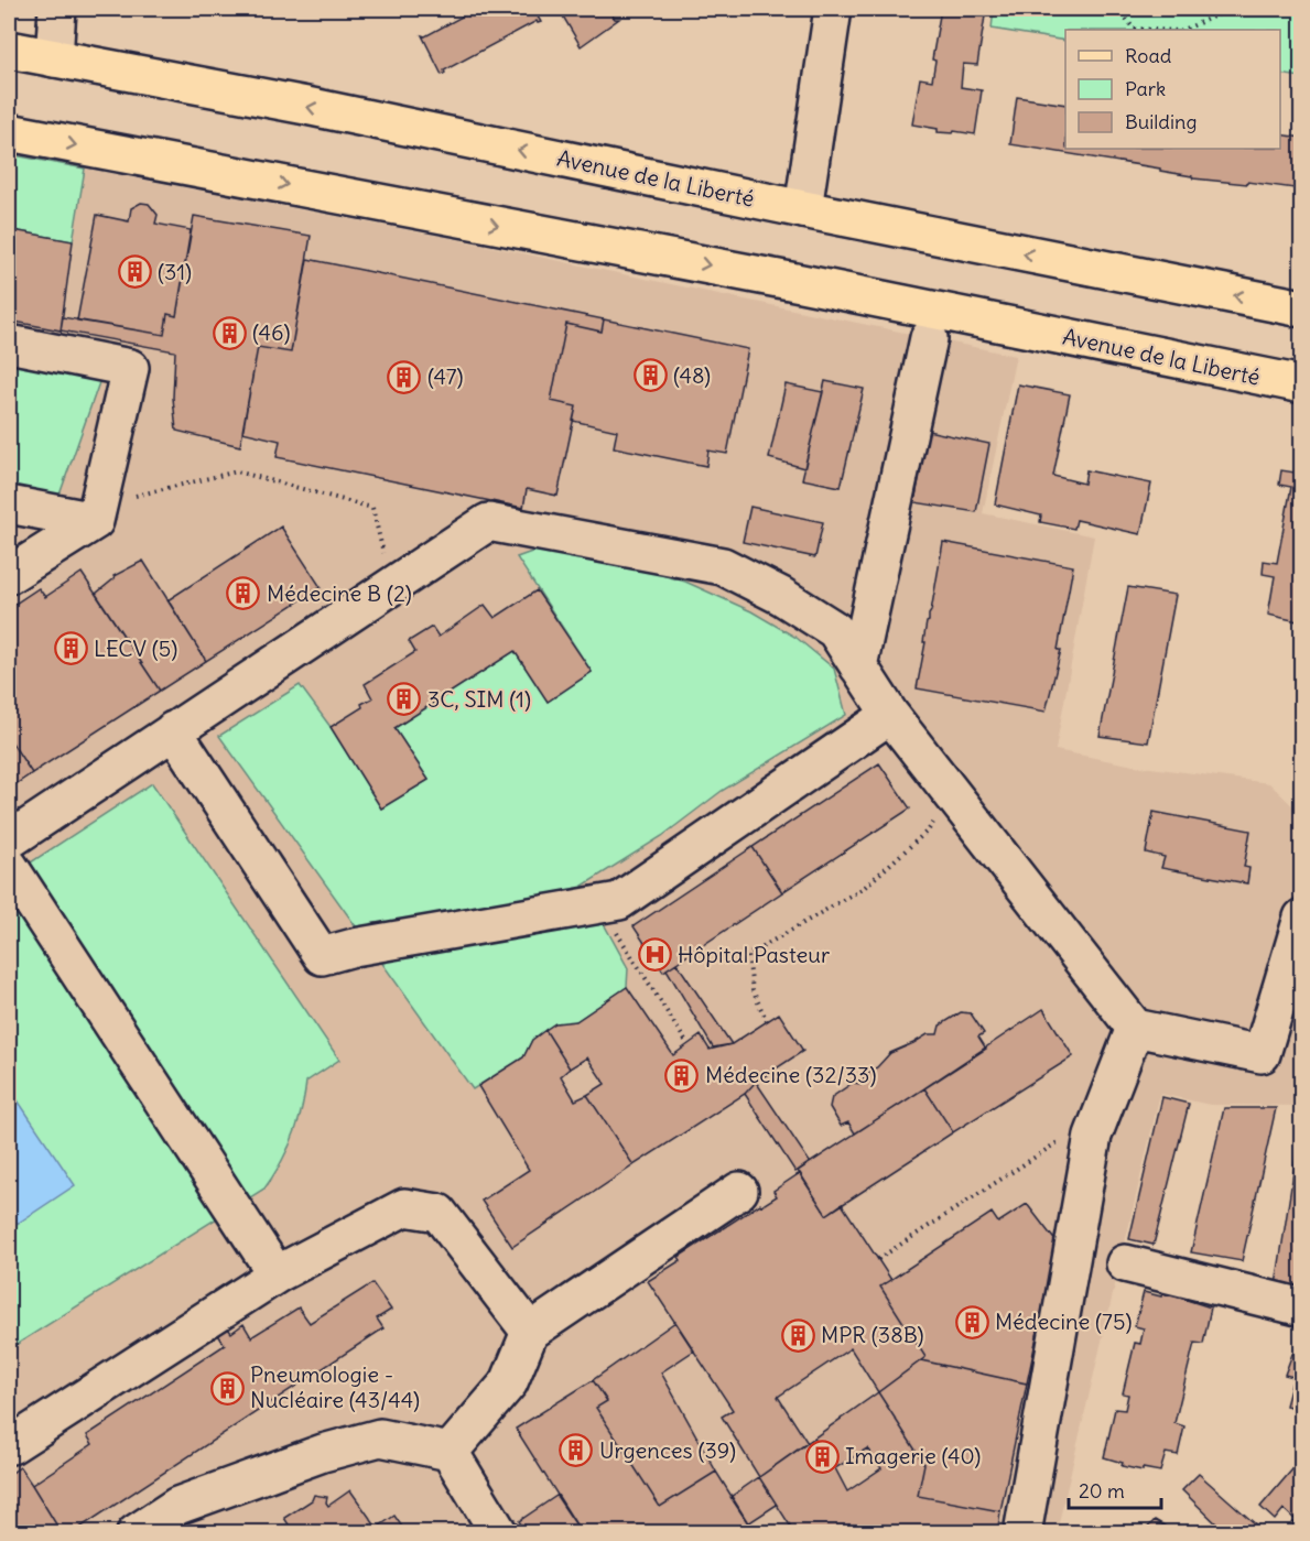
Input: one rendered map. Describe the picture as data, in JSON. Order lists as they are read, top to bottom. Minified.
{"streets":{"main road":["Avenue de la Liberté"]},"places":{"building":["(31)","(46)","(48)","(47)","Médecine B (2)","LECV (5)","3C, SIM (1)","Médecine (32/33)","Médecine (75)","MPR (38B)","Pneumologie - Nucléaire (43/44)","Urgences (39)","Imagerie (40)"],"hospital":["Hôpital Pasteur"]},"legend":["Road","Park","Building"],"scale_bar":"20 m"}
